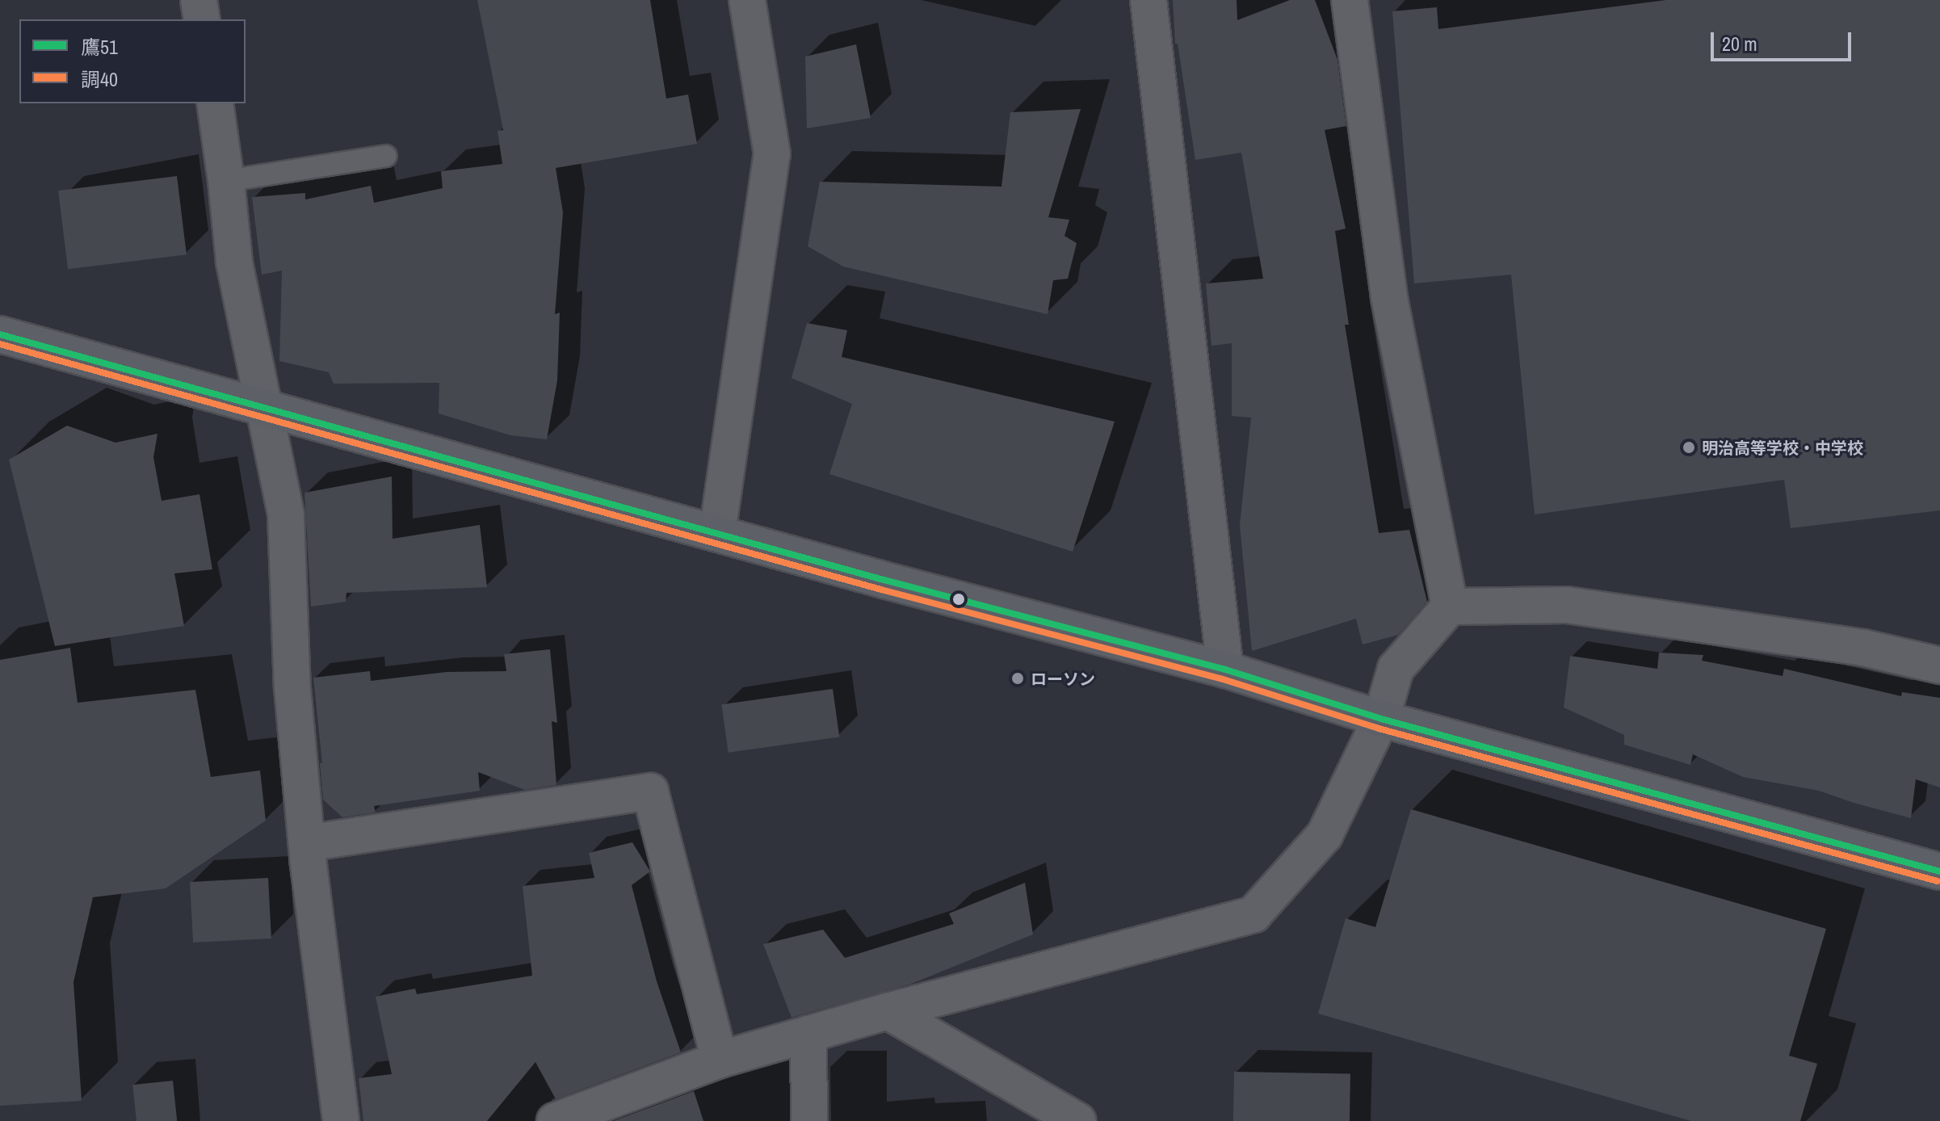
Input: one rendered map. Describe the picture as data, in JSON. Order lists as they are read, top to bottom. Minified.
{"places":["明治高等学校・中学校","ローソン"],"lines":["transit line 鷹51","transit line 調40"],"legend":["鷹51","調40"],"scale_bar":"20 m"}
